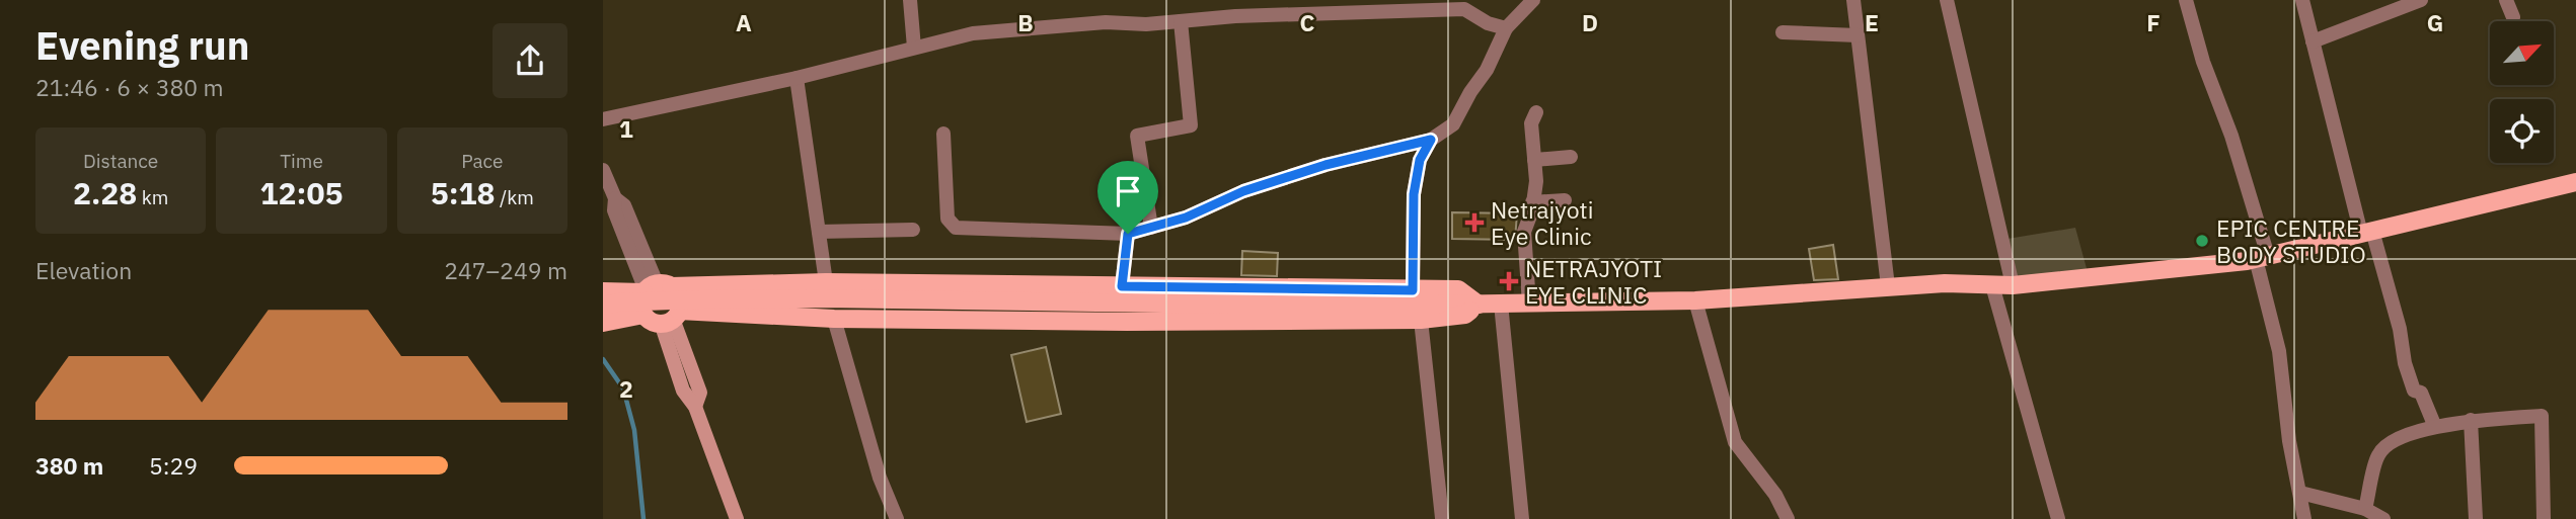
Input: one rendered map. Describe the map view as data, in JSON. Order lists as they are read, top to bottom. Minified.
{"places":{"health":["Netrajyoti Eye Clinic","NETRAJYOTI EYE CLINIC"],"other":["EPIC CENTRE BODY STUDIO"]},"north":"top right","page":{"heading":["Evening run","21:46 · 6 × 380 m"],"stats":[["Distance","2.28 km"],["Time","12:05"],["Pace","5:18 /km"]],"chart":["Elevation","247–249 m"],"list":[{"name":"380 m","note":"5:29"}]},"grid":{"columns":["A","B","C","D","E","F","G"],"rows":["1","2"]}}
